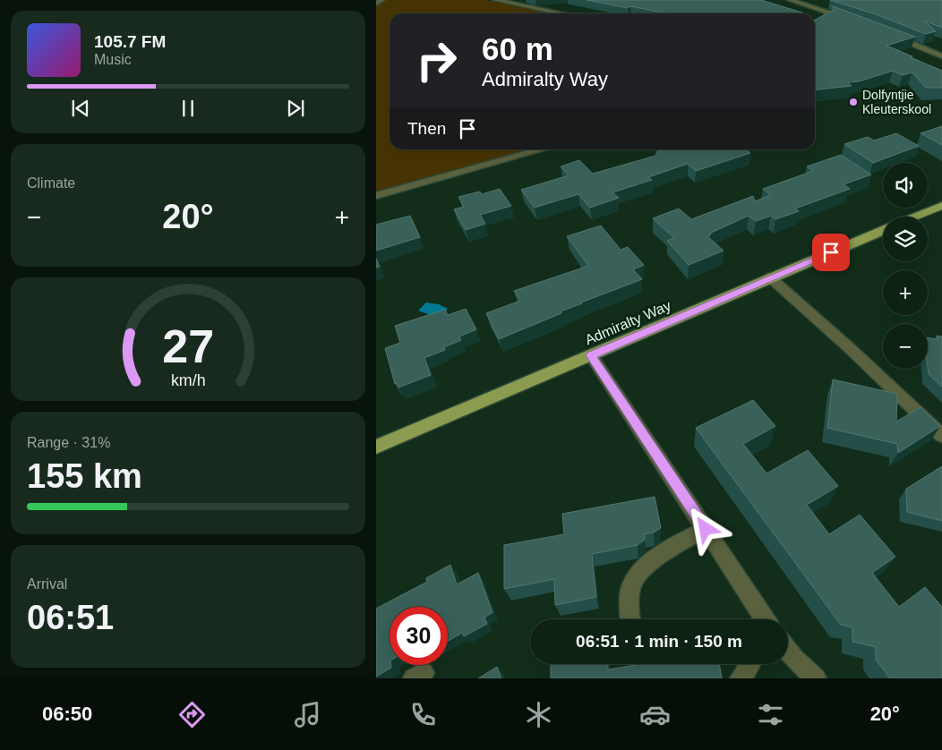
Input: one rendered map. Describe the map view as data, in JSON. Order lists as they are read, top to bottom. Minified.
{"streets":{"main road":["Admiralty Way"]},"places":["Dolfyntjie Kleuterskool"],"page":{"turn":["60 m","Admiralty Way"],"song":["105.7 FM","Music"],"then":"Then","tile":["Climate",["Range · 31%","155 km"],["Arrival","06:51"]],"map_buttons":["+","−"],"heat":["−","20°","+"],"limit":"30","trip":"06:51 · 1 min · 150 m","tabs":["06:50","20°"],"gauge":["27","km/h"]}}
